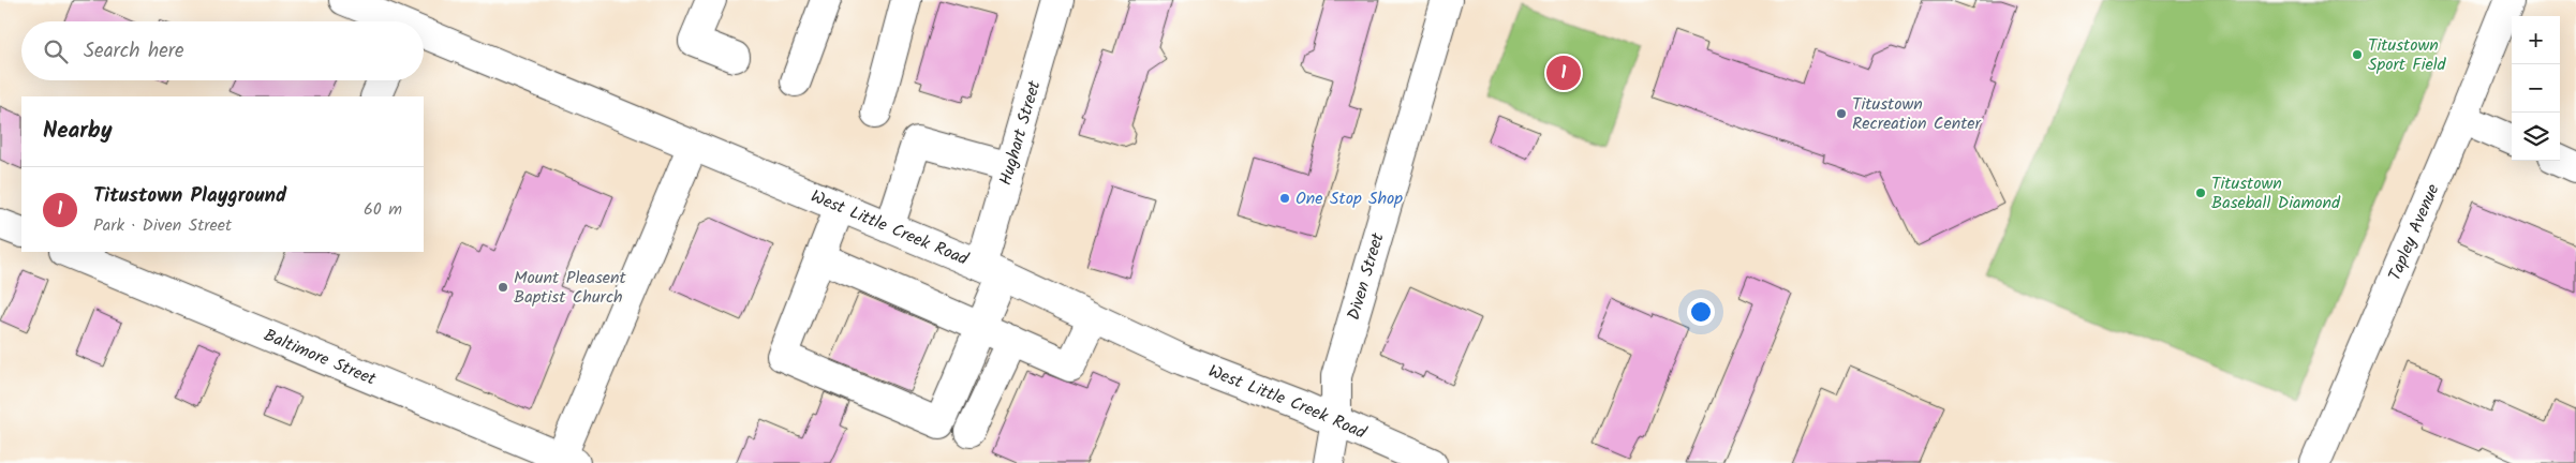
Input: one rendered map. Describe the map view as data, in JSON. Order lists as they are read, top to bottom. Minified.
{"streets":{"street":["Hughart Street","West Little Creek Road","Tapley Avenue","Diven Street","Baltimore Street"]},"crossings":[["Hughart Street","West Little Creek Road"],["West Little Creek Road","Diven Street"]],"places":["Titustown Sport Field","Titustown Recreation Center","Titustown Baseball Diamond","One Stop Shop","Mount Pleasent Baptist Church"],"page":{"map_buttons":["+","−"],"search":"Search here","pins":"1","heading":"Nearby","list":[{"mark":"1","name":"Titustown Playground","note":"Park · Diven Street","value":"60 m"}]}}
